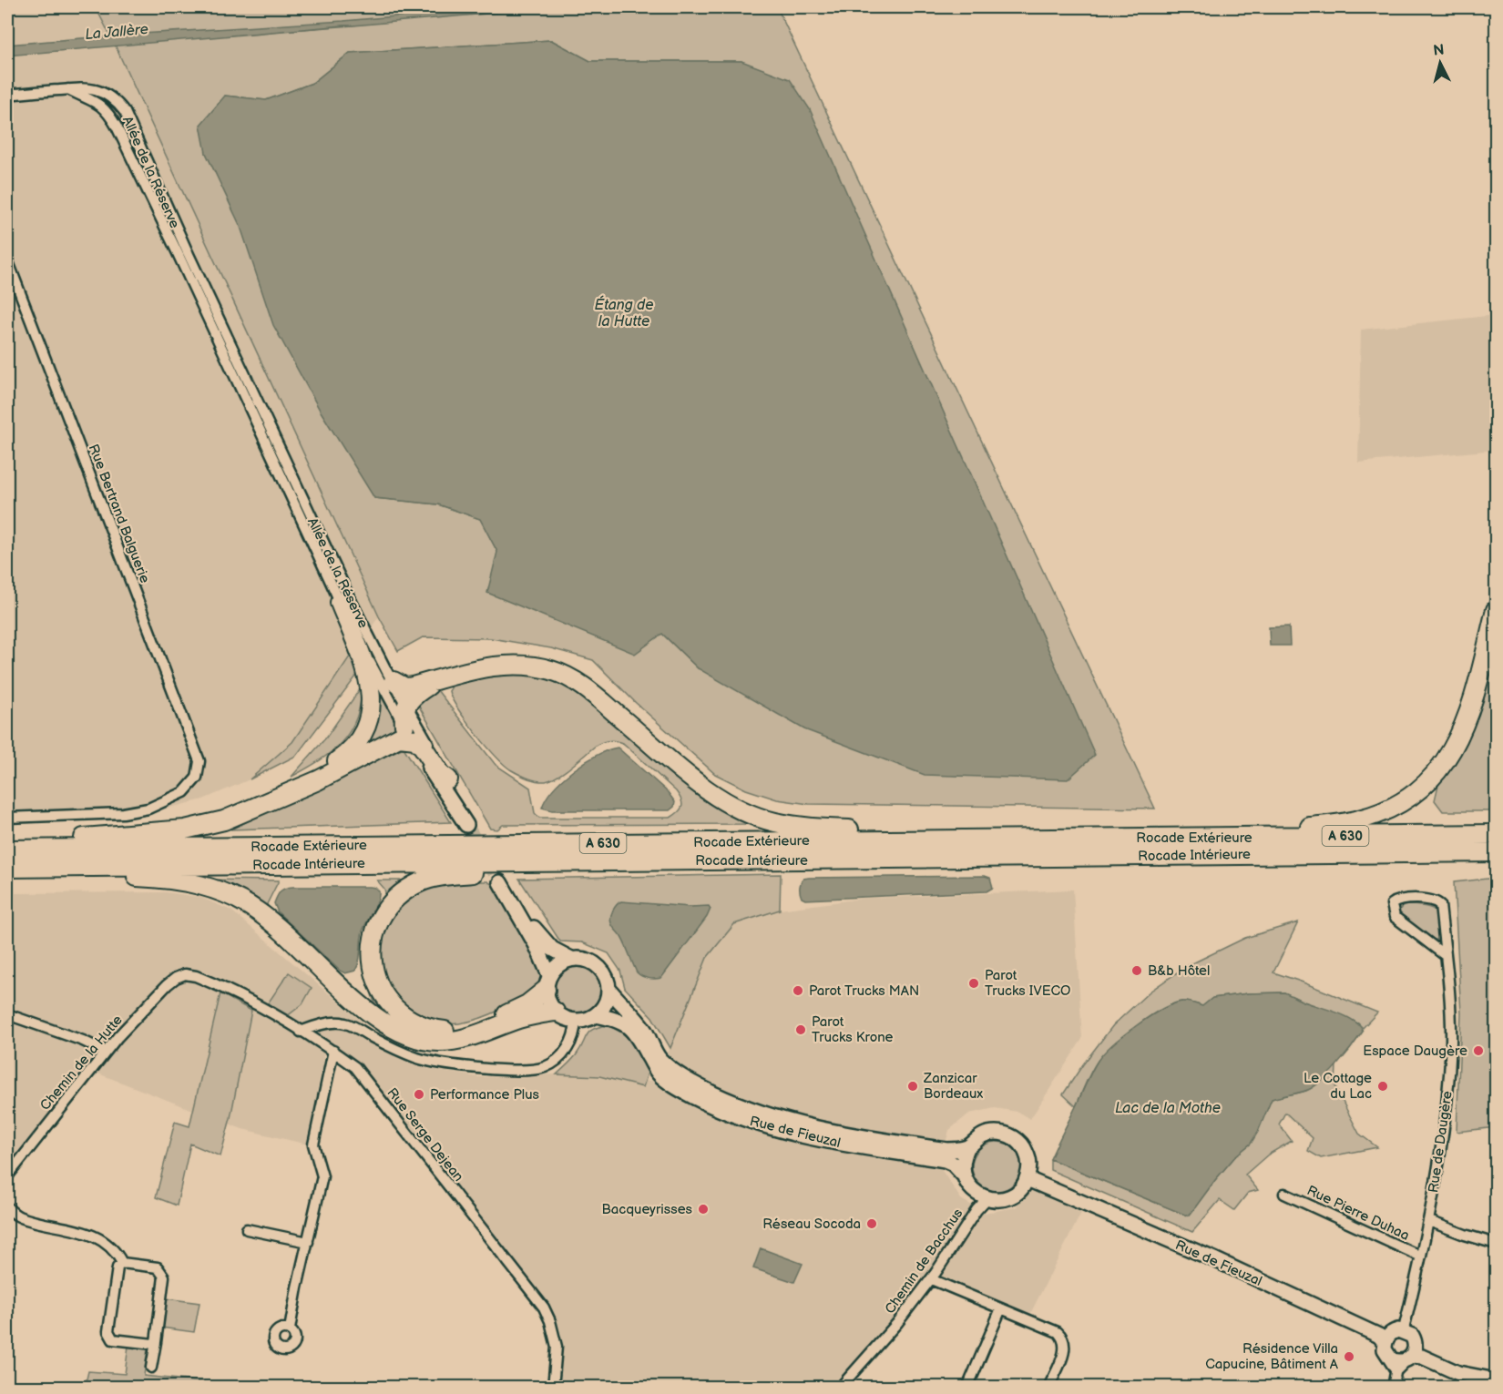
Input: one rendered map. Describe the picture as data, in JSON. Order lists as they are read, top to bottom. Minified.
{"streets":{"highway":["A 630","Rocade Extérieure","Rocade Intérieure"],"street":["Allée de la Réserve","Rue Bertrand Balguerie","Chemin de la Hutte","Rue de Fieuzal","Rue Serge Dejean","Rue de Daugère","Rue Pierre Duhaa","Chemin de Bacchus"]},"crossings":[["Chemin de la Hutte","Rue Serge Dejean"],["Rue de Fieuzal","Rue de Daugère"],["Rue de Fieuzal","Chemin de Bacchus"],["Rue de Daugère","Rue Pierre Duhaa"]],"water":["La Jallère","Étang de la Hutte","Lac de la Mothe"],"places":["B&b Hôtel","Parot Trucks IVECO","Parot Trucks MAN","Parot Trucks Krone","Espace Daugère","Zanzicar Bordeaux","Le Cottage du Lac","Performance Plus","Bacqueyrisses","Réseau Socoda","Résidence Villa Capucine, Bâtiment A"],"north":"top"}
